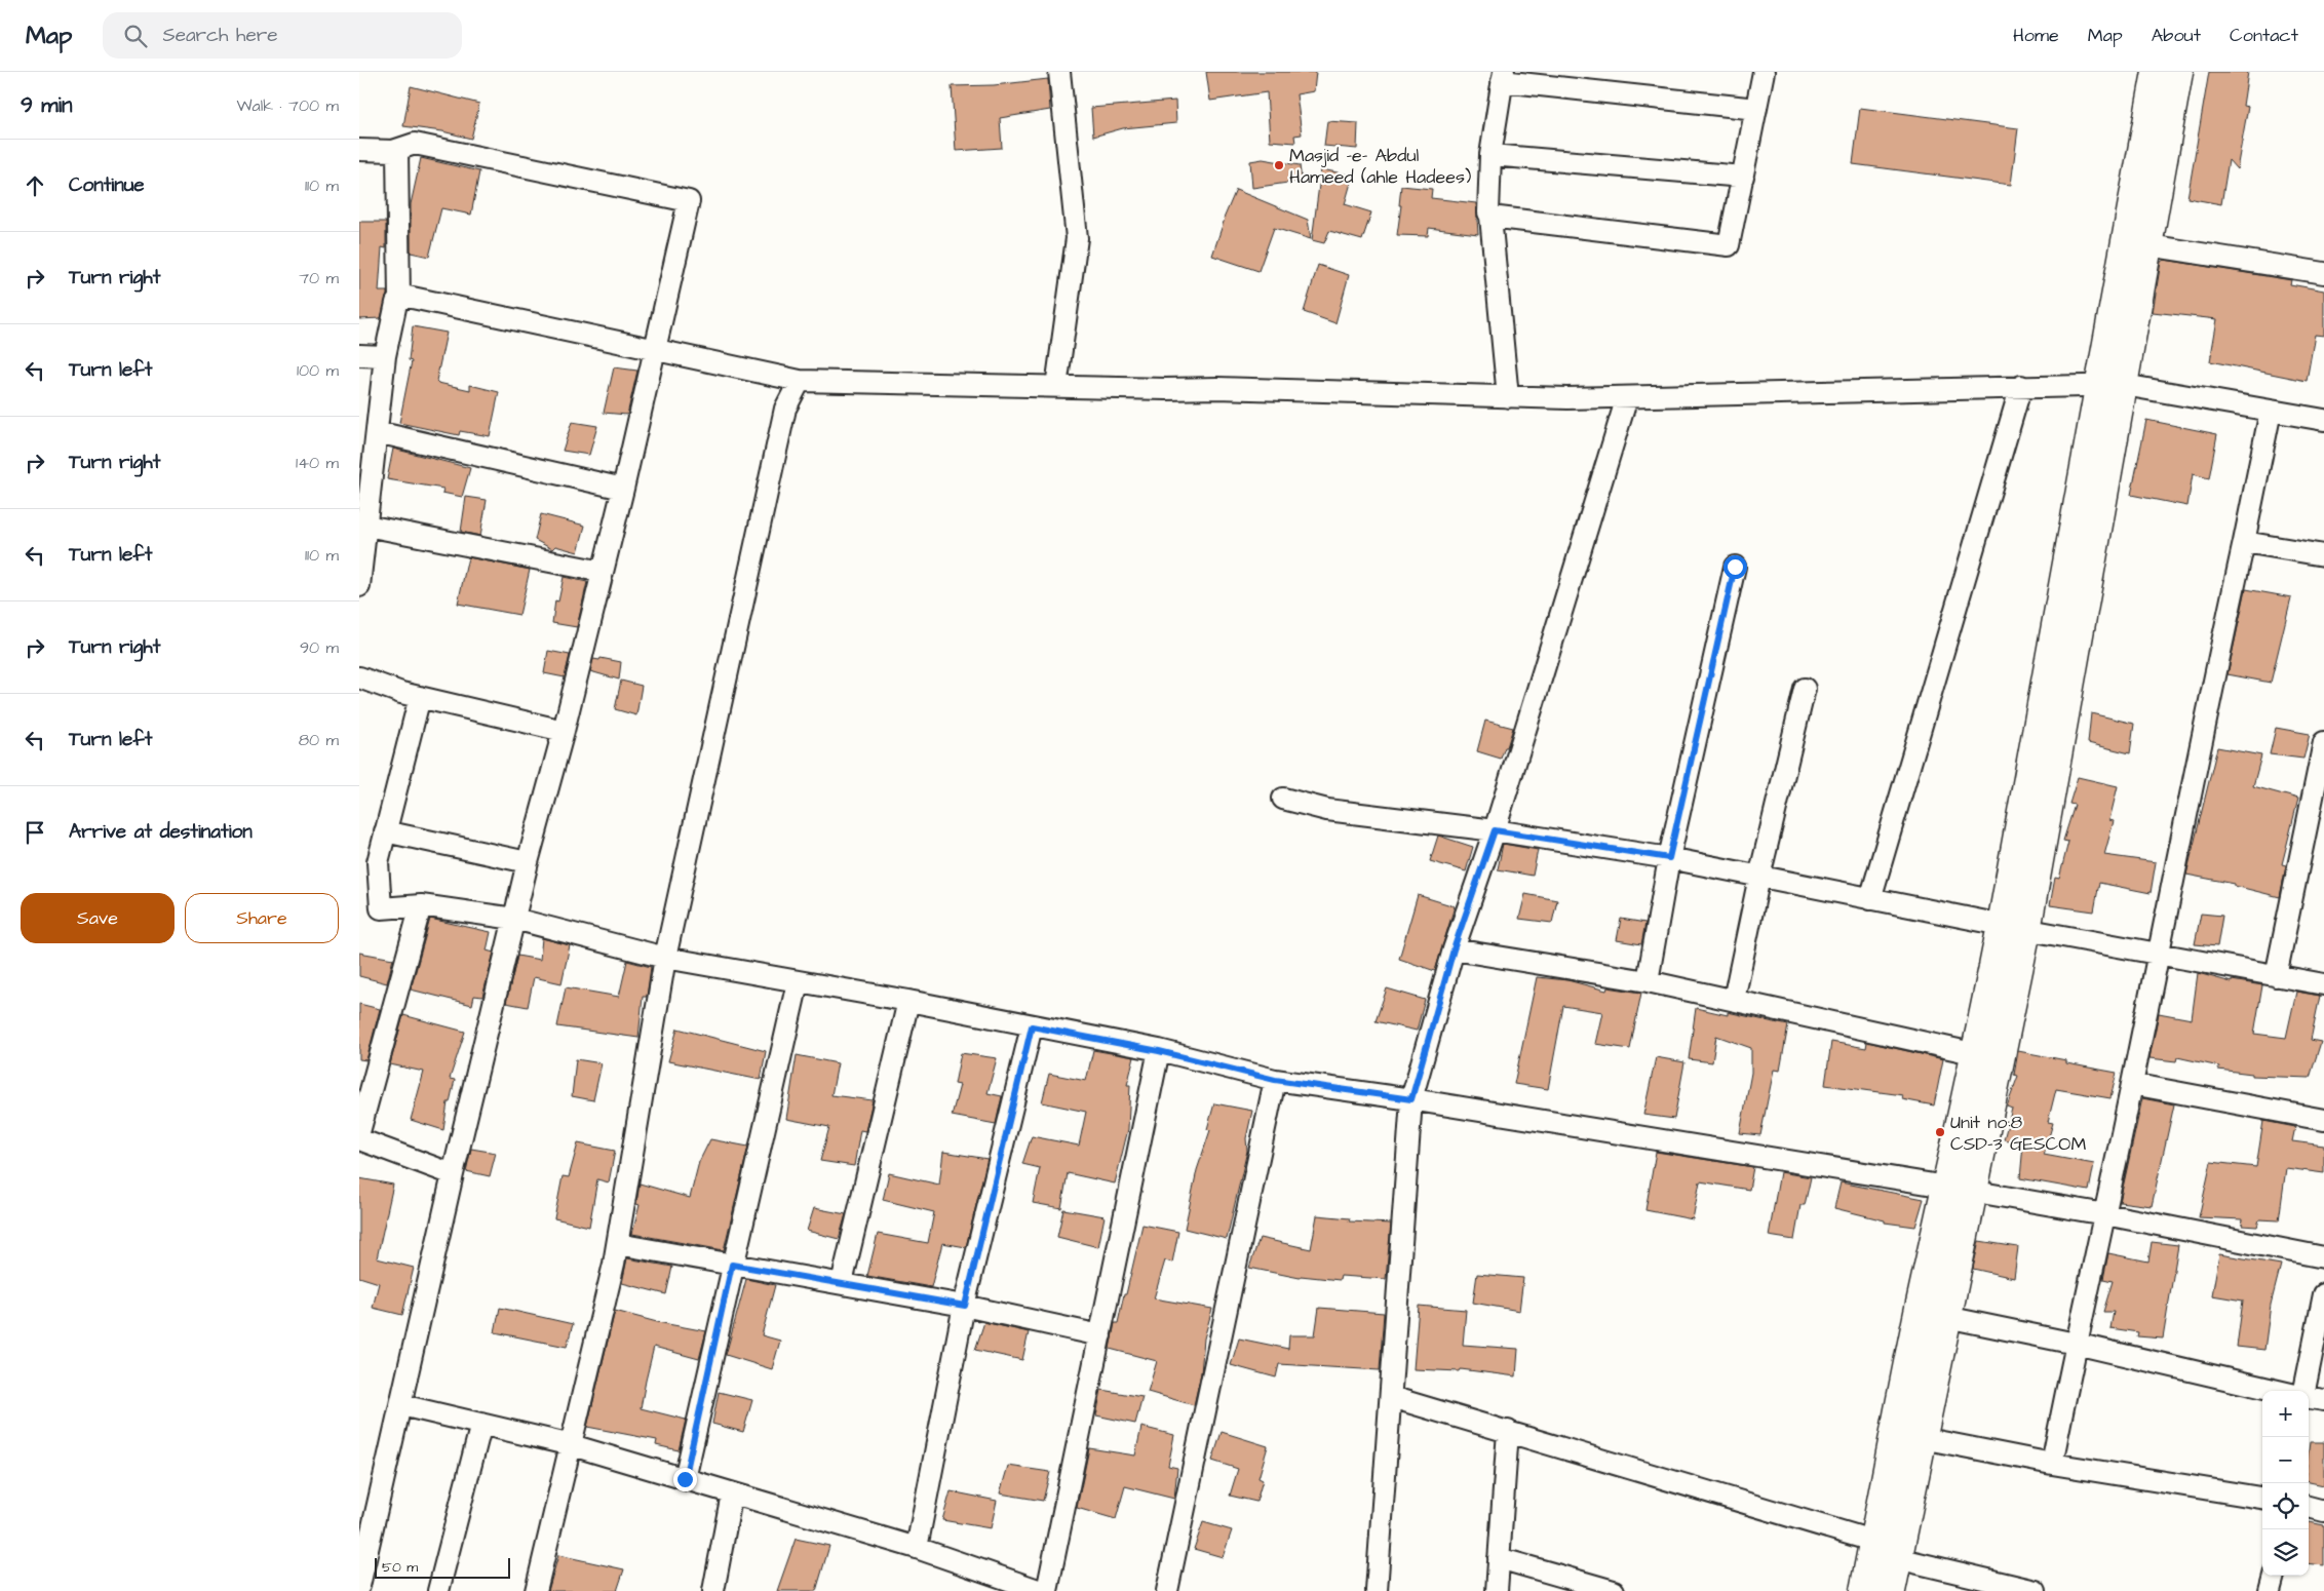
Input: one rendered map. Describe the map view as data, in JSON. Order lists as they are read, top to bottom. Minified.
{"places":["Masjid -e- Abdul Hameed (ahle Hadees)","Unit no:8 CSD-3 GESCOM"],"scale_bar":"50 m","page":{"header":"Map","search":"Search here","nav":["Home","Map","About","Contact"],"heading":["9 min","Walk · 700 m"],"list":[["Continue","110 m"],["Turn right","70 m"],["Turn left","100 m"],["Turn right","140 m"],["Turn left","110 m"],["Turn right","90 m"],["Turn left","80 m"],"Arrive at destination"],"buttons":["Save","Share"],"map_buttons":["+","−"],"scale":"50 m"}}
